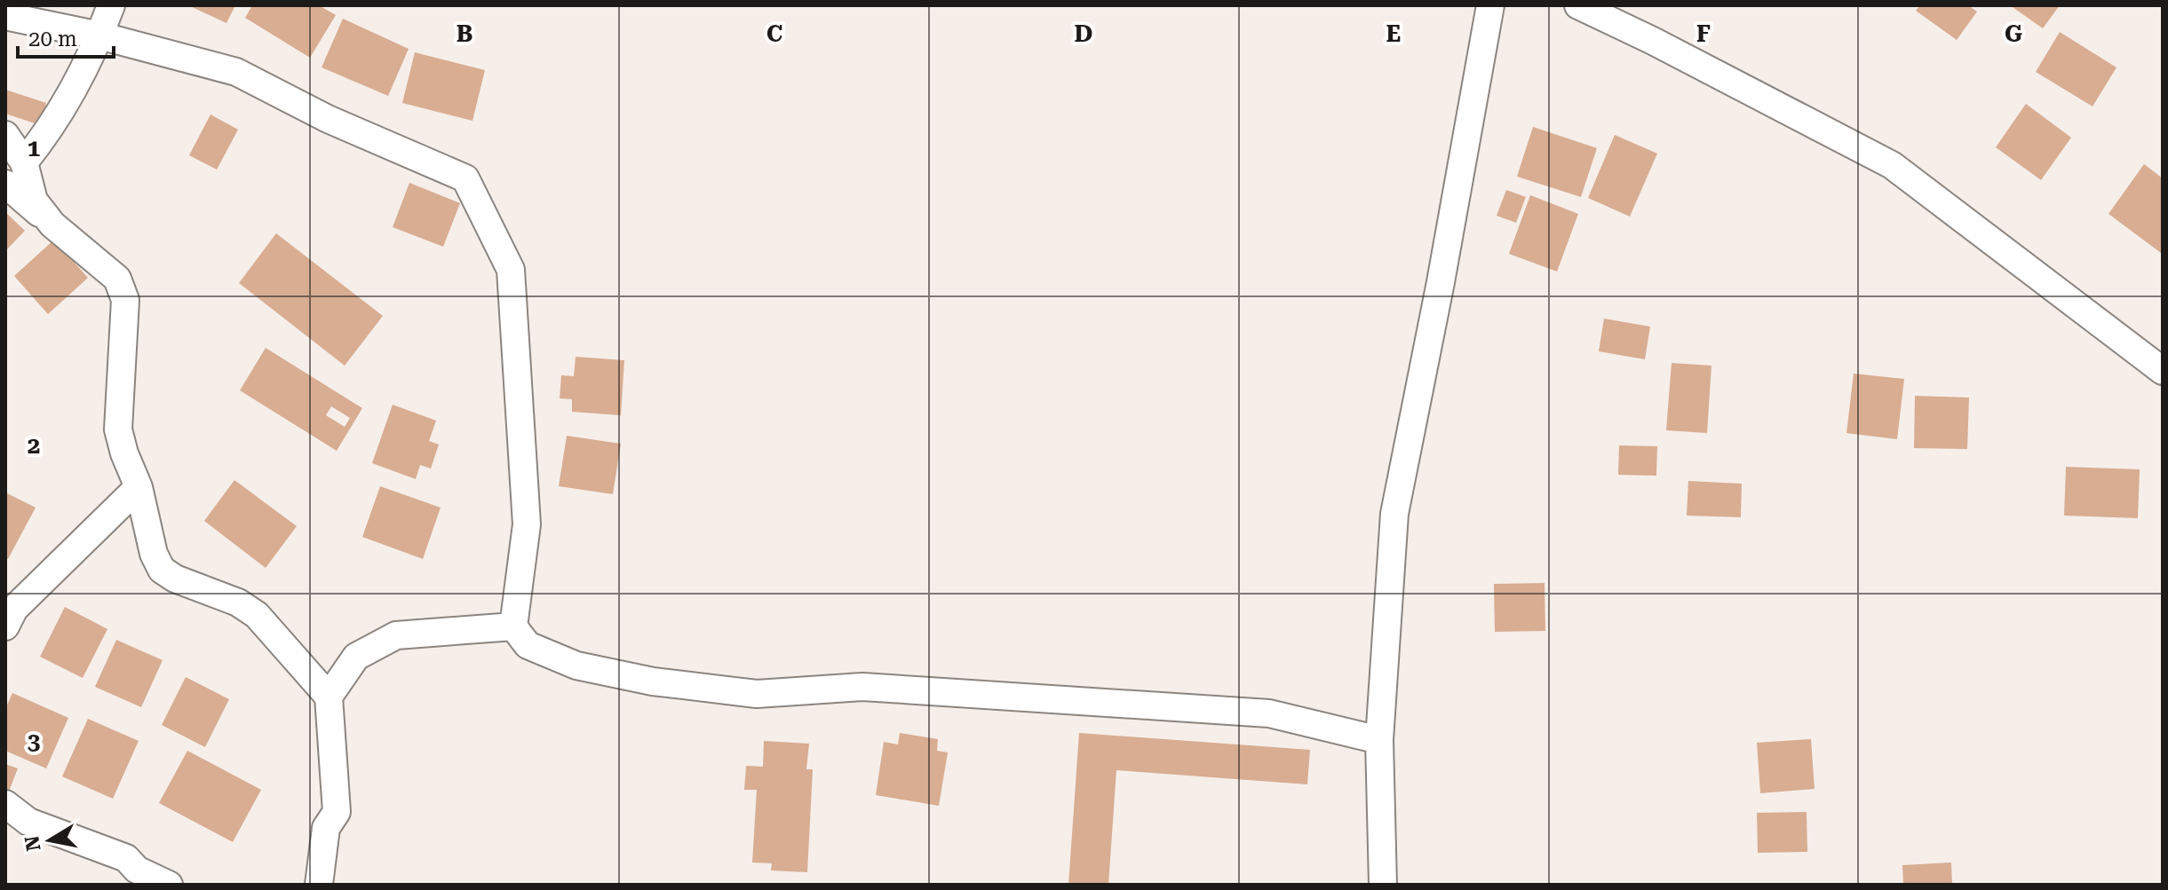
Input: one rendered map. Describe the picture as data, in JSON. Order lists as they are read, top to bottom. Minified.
{"scale_bar":"20 m","north":"left","grid":{"columns":["B","C","D","E","F","G"],"rows":["1","2","3"]}}
